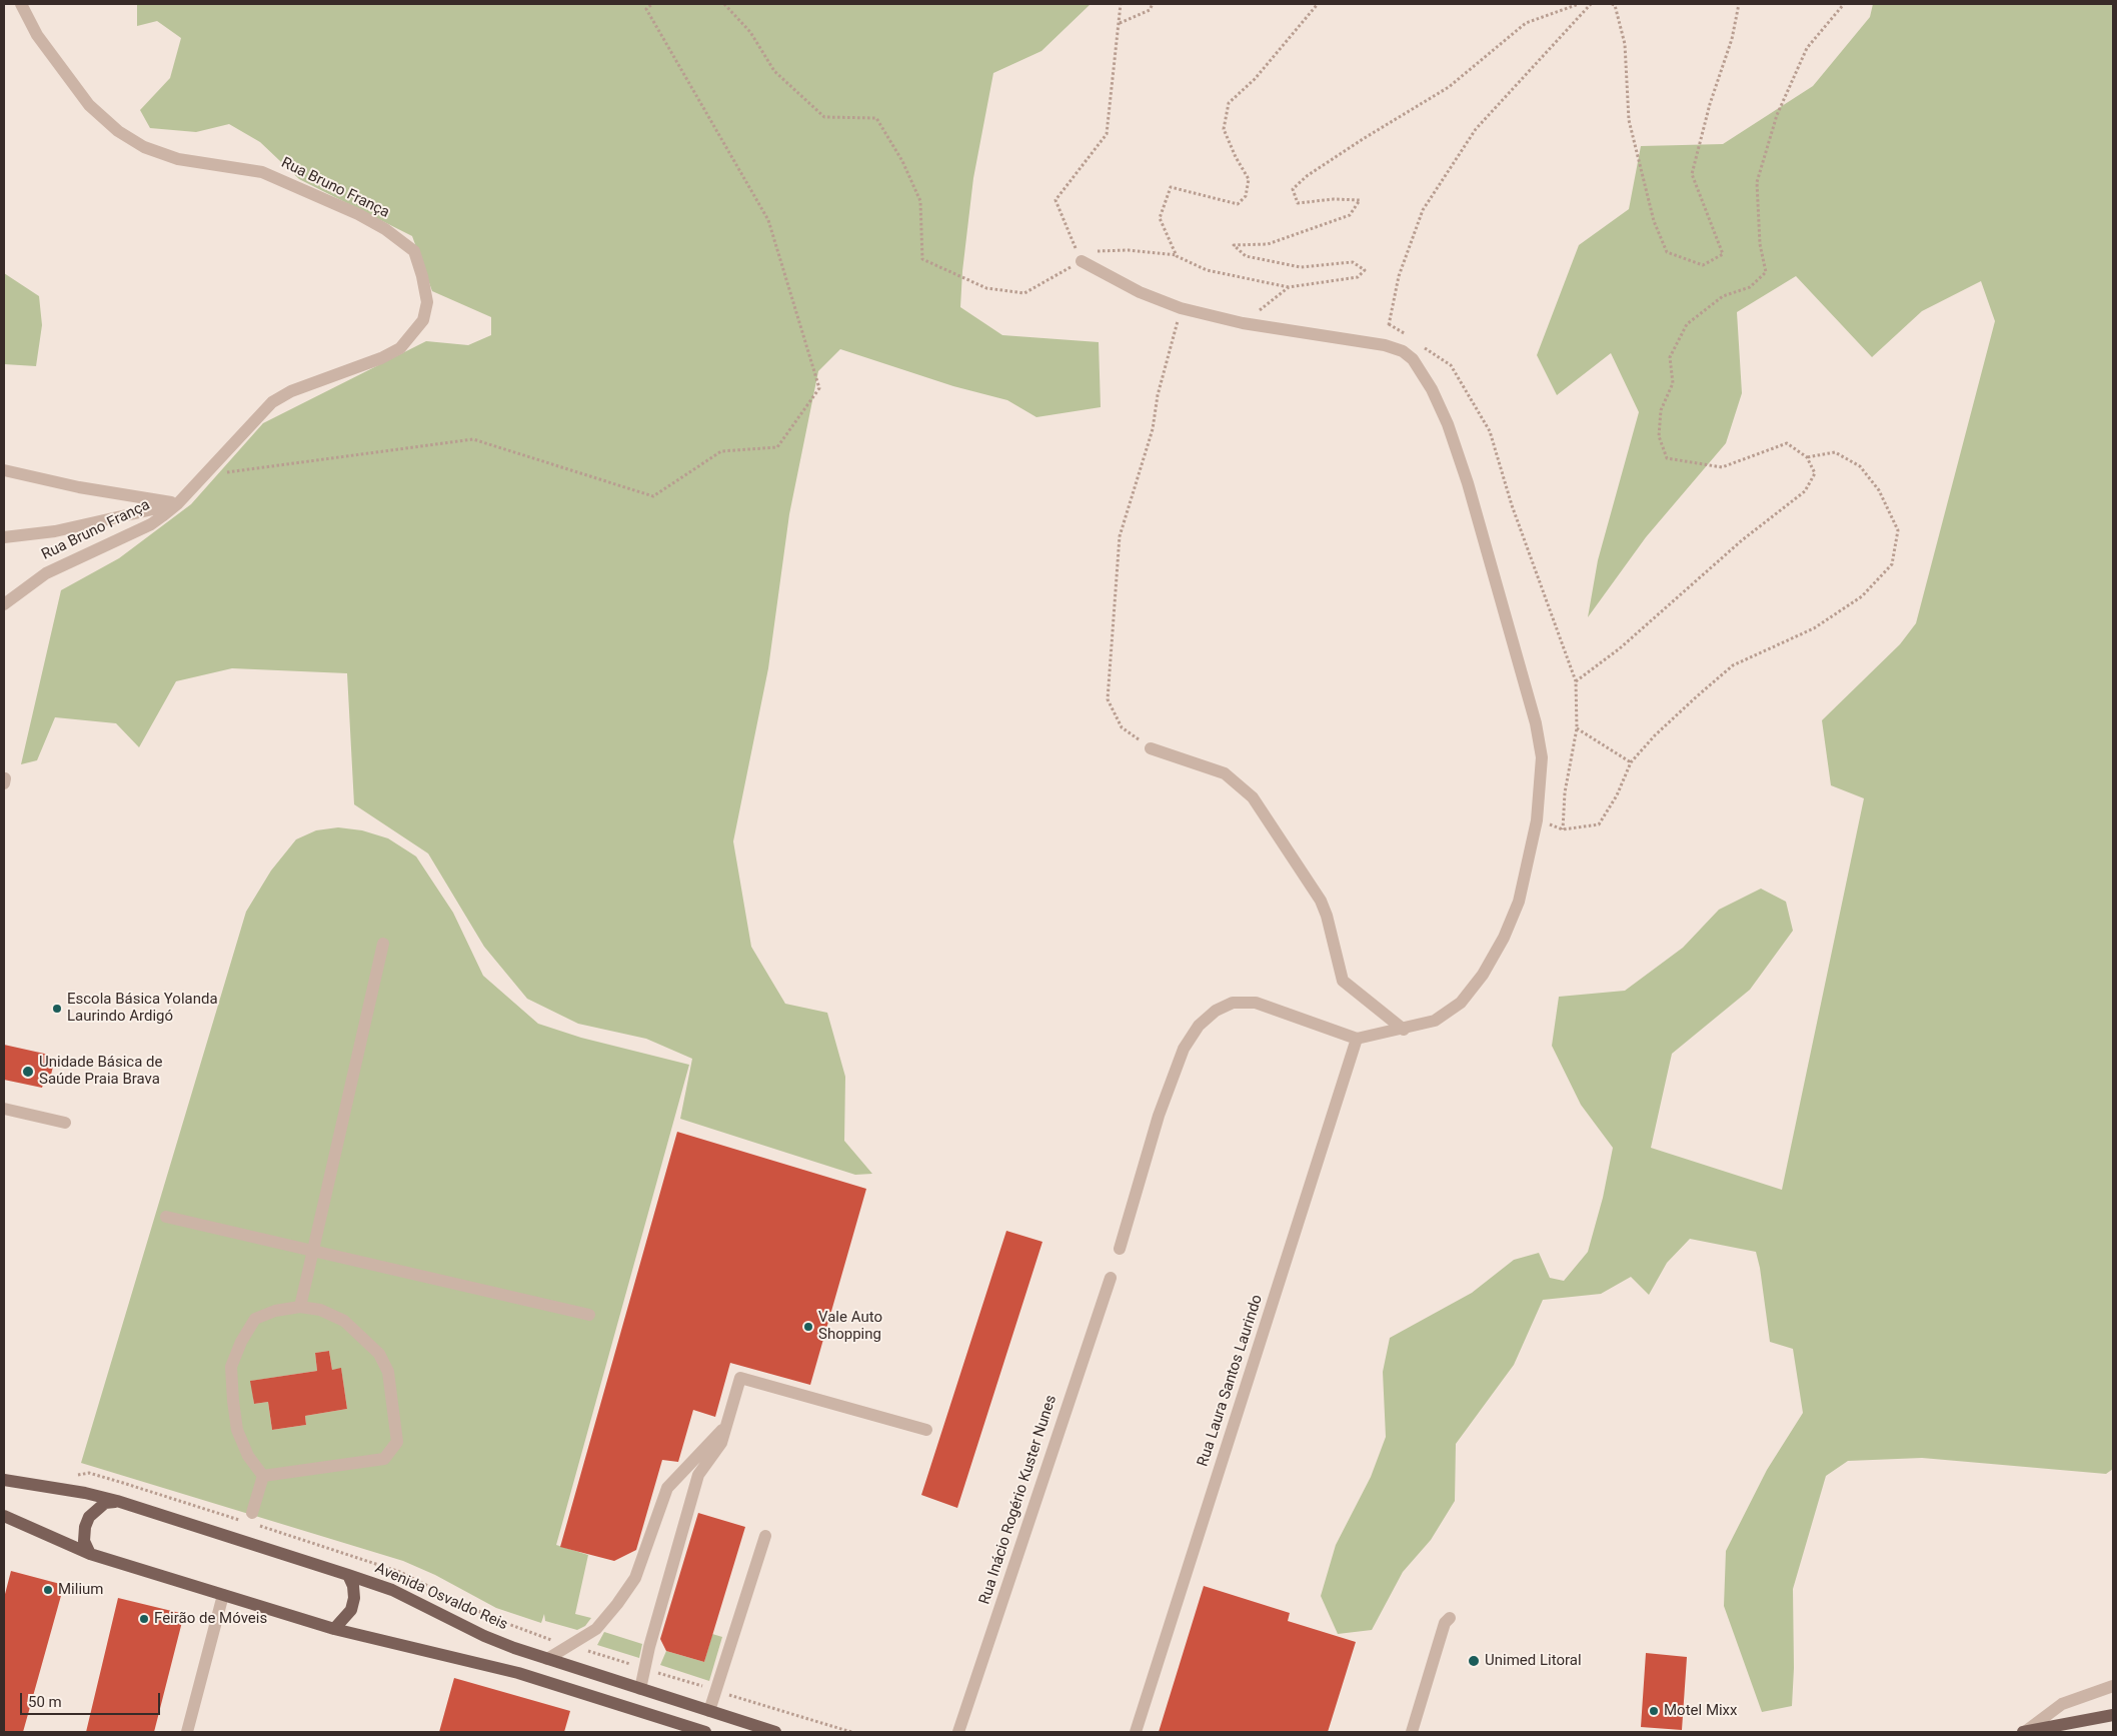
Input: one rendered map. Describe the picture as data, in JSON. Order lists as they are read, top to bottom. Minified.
{"streets":{"main road":["Avenida Osvaldo Reis"],"street":["Rua Bruno França","Rua Laura Santos Laurindo","Rua Inácio Rogério Kuster Nunes"]},"places":["Escola Básica Yolanda Laurindo Ardigó","Unidade Básica de Saúde Praia Brava","Vale Auto Shopping","Milium","Feirão de Móveis","Unimed Litoral","Motel Mixx"],"scale_bar":"50 m"}
